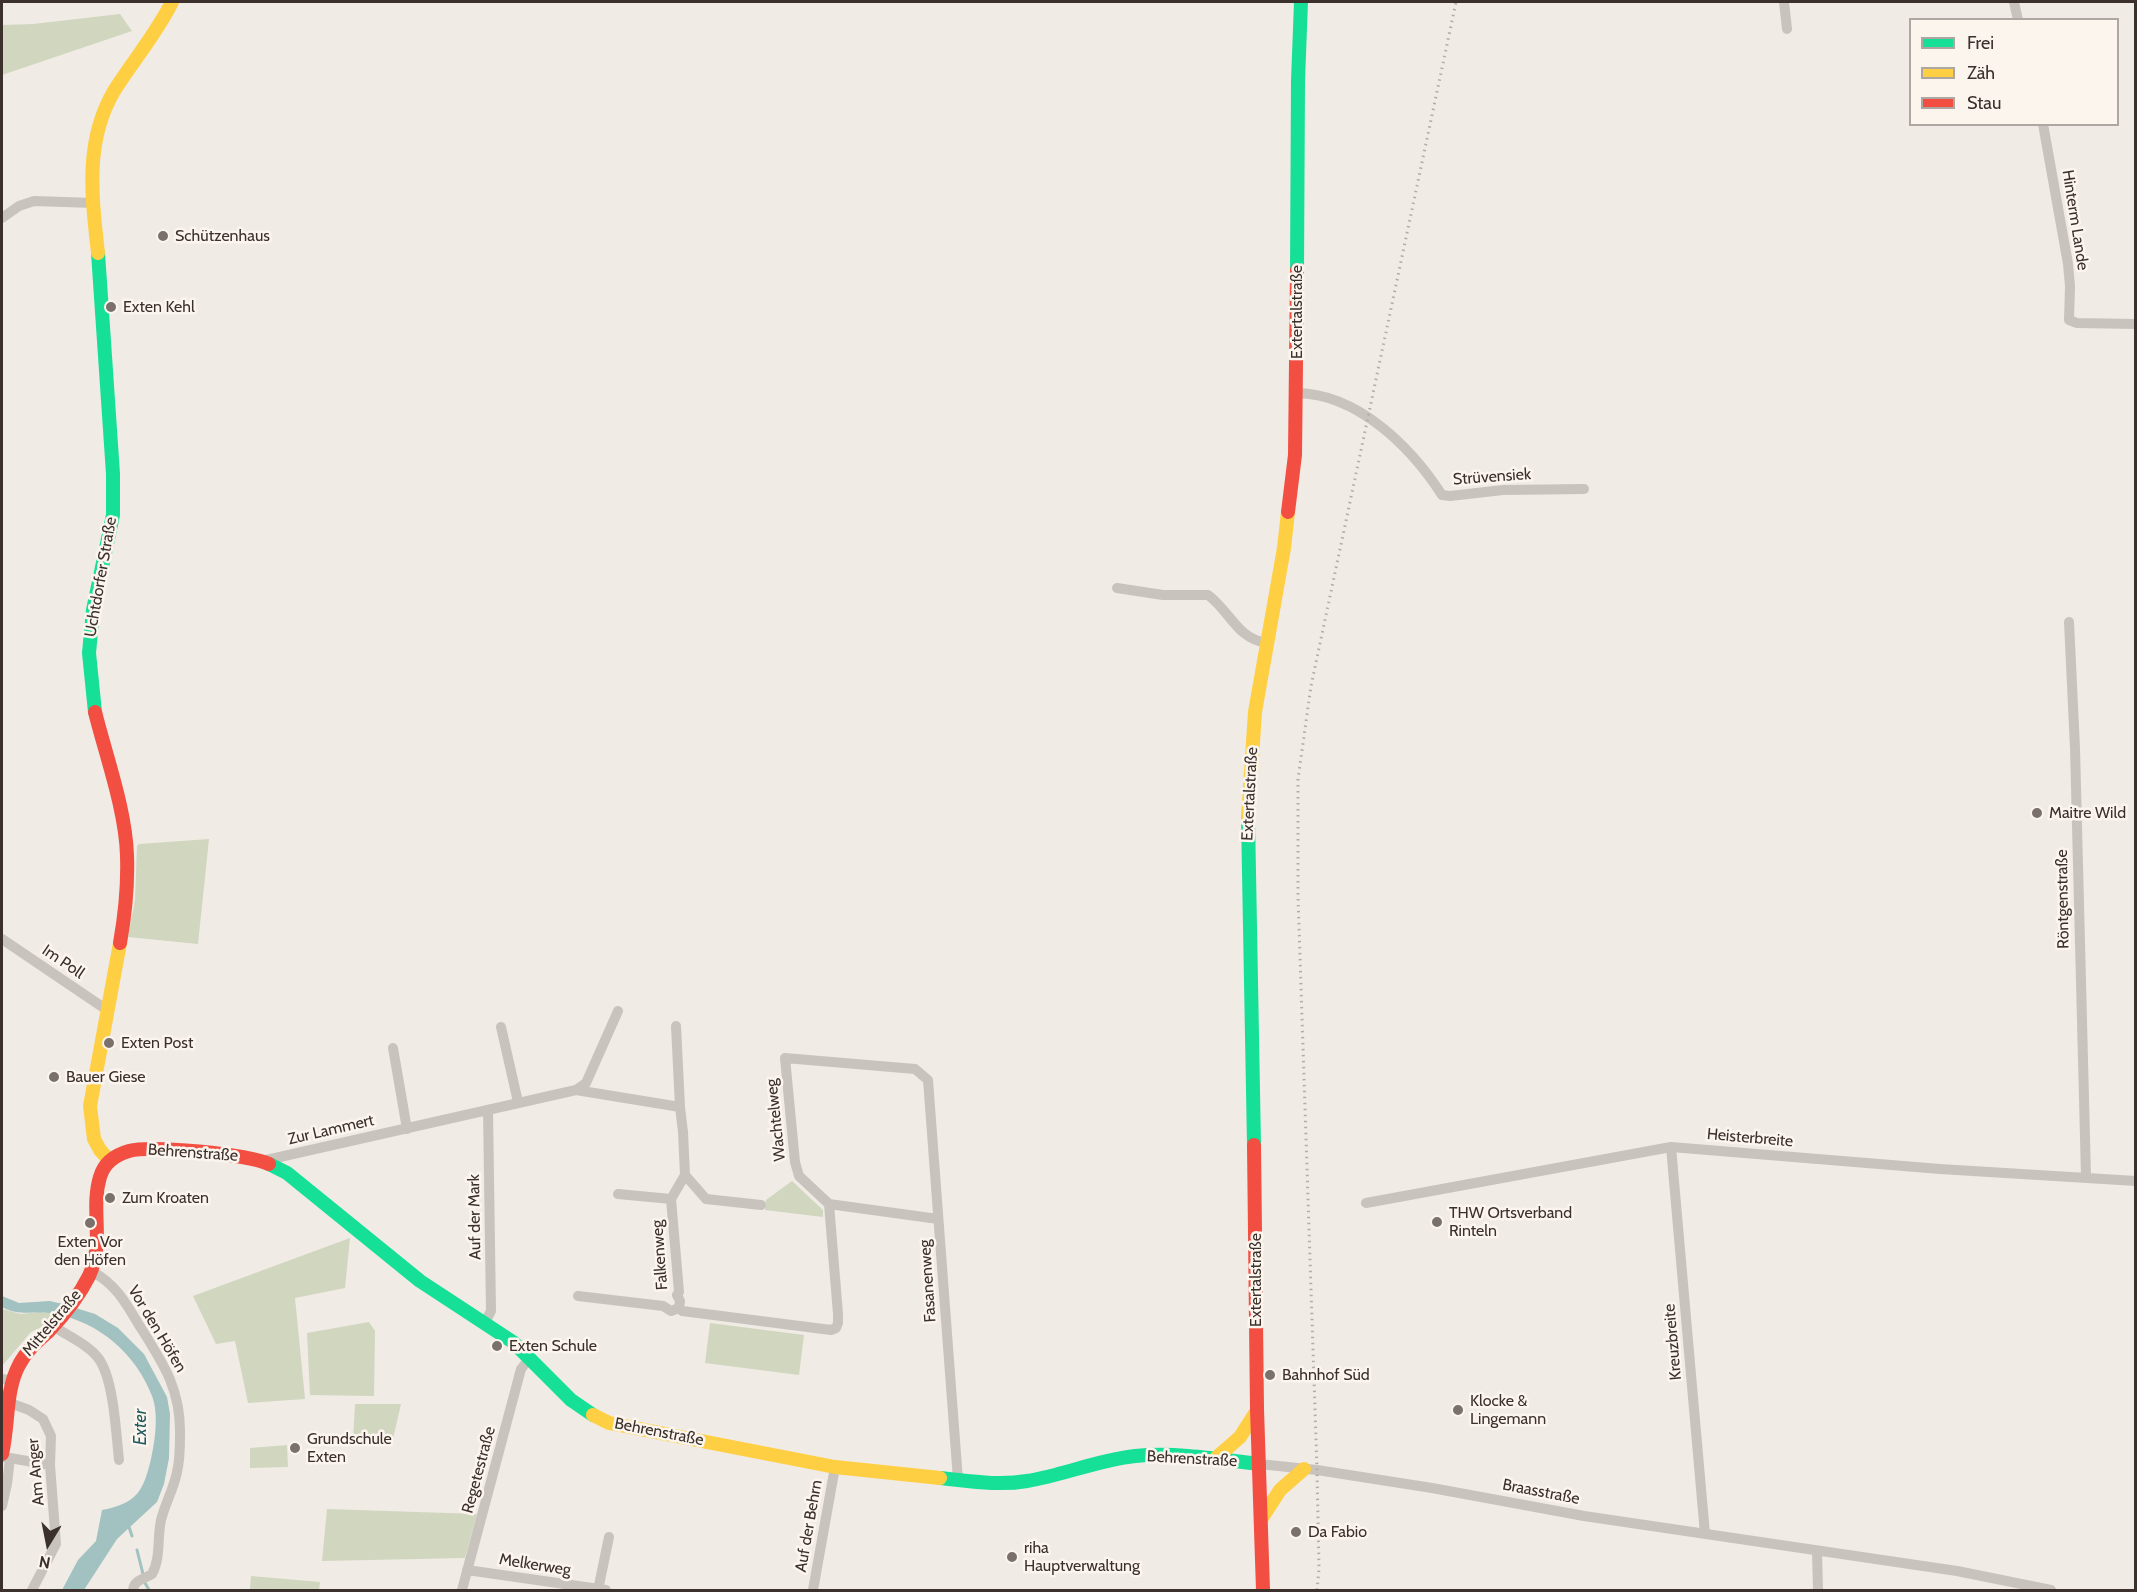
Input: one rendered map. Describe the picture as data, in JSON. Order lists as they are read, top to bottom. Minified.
{"streets":{"main road":["Extertalstraße","Uchtdorfer Straße","Behrenstraße","Mittelstraße"],"street":["Hinterm Lande","Strüvensiek","Röntgenstraße","Im Poll","Wachtelweg","Zur Lammert","Heisterbreite","Auf der Mark","Falkenweg","Fasanenweg","Vor den Höfen","Kreuzbreite","Regetestraße","Am Anger","Braasstraße","Auf der Behrn","Melkerweg"]},"crossings":[["Extertalstraße","Strüvensiek"],["Extertalstraße","Behrenstraße"],["Extertalstraße","Braasstraße"],["Uchtdorfer Straße","Im Poll"],["Uchtdorfer Straße","Behrenstraße"],["Uchtdorfer Straße","Mittelstraße"],["Röntgenstraße","Heisterbreite"],["Wachtelweg","Falkenweg"],["Wachtelweg","Fasanenweg"],["Zur Lammert","Behrenstraße"],["Zur Lammert","Auf der Mark"],["Heisterbreite","Kreuzbreite"],["Behrenstraße","Auf der Mark"],["Behrenstraße","Fasanenweg"],["Behrenstraße","Mittelstraße"],["Behrenstraße","Regetestraße"],["Behrenstraße","Braasstraße"],["Behrenstraße","Auf der Behrn"],["Mittelstraße","Vor den Höfen"],["Mittelstraße","Am Anger"],["Kreuzbreite","Braasstraße"],["Regetestraße","Melkerweg"]],"water":["Exter"],"places":["Schützenhaus","Exten Kehl","Maitre Wild","Exten Post","Bauer Giese","Zum Kroaten","THW Ortsverband Rinteln","Exten Vor den Höfen","Exten Schule","Bahnhof Süd","Klocke & Lingemann","Grundschule Exten","Da Fabio","riha Hauptverwaltung"],"legend":["Frei","Zäh","Stau"],"north":"bottom"}
